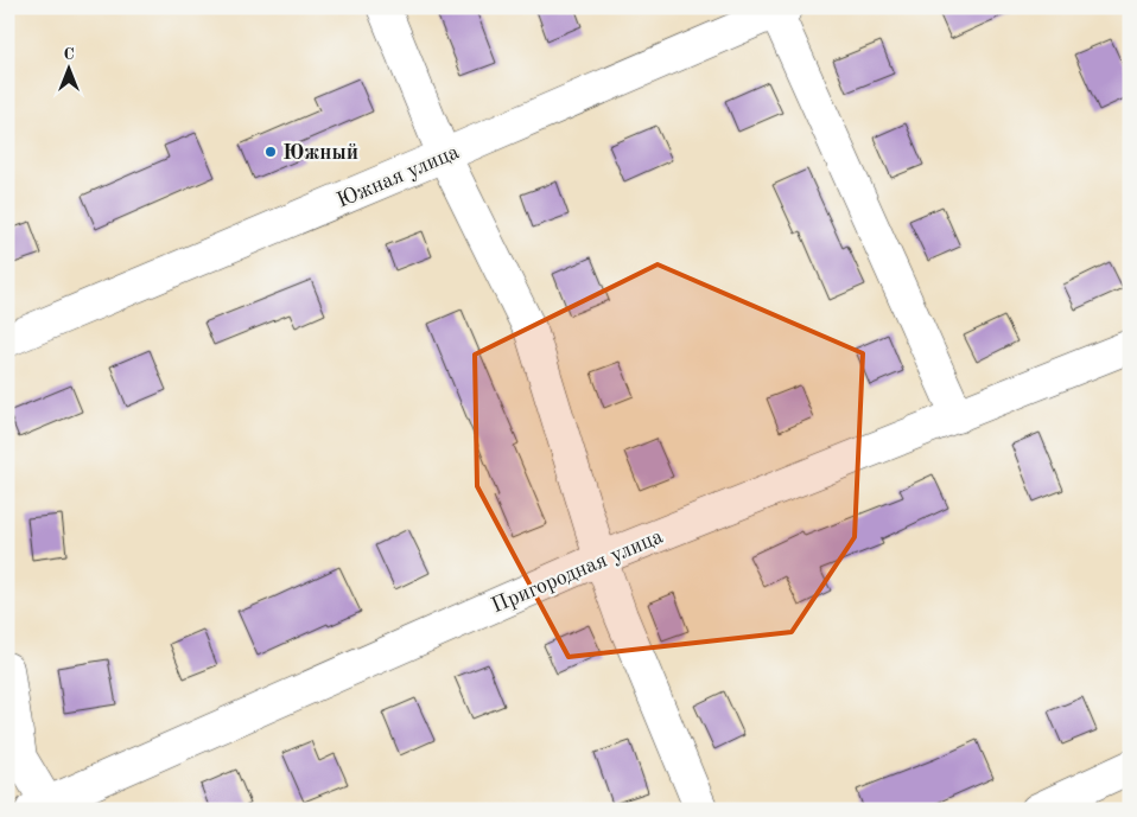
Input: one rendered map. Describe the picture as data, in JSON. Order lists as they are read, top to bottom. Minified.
{"streets":{"street":["Южная улица","Пригородная улица"]},"places":["Южный"],"north":"top"}
